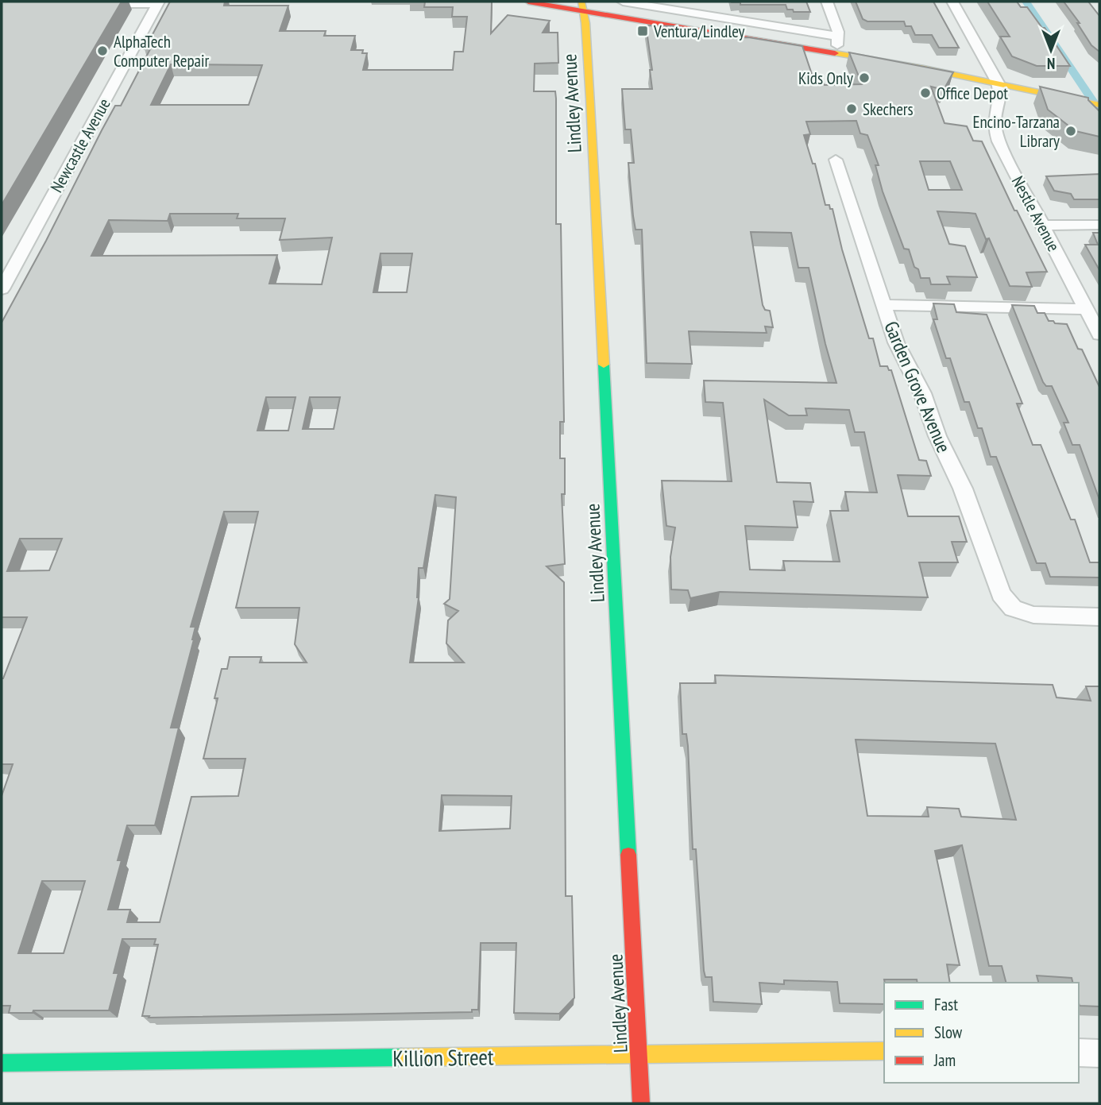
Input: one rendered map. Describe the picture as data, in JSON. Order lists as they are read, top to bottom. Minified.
{"streets":{"main road":["Lindley Avenue","Killion Street"],"street":["Newcastle Avenue","Nestle Avenue","Garden Grove Avenue"]},"crossings":[["Lindley Avenue","Killion Street"]],"places":{"transit":["Ventura/Lindley"],"other":["AlphaTech Computer Repair","Kids Only","Office Depot","Skechers","Encino-Tarzana Library"]},"legend":["Fast","Slow","Jam"],"north":"bottom"}
